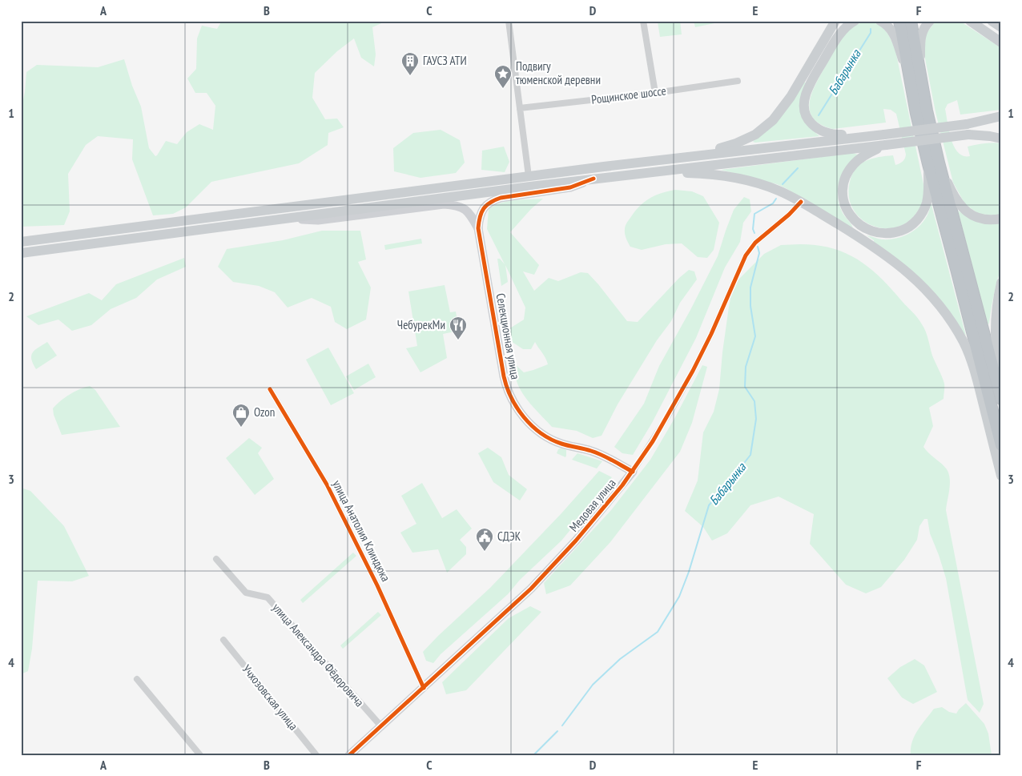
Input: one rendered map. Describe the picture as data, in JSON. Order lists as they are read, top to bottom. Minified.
{"streets":{"street":["Рощинское шоссе","Селекционная улица","Медовая улица","улица Анатолия Клиндюка","улица Александра Фёдоровича","Учхозовская улица"]},"crossings":[["Селекционная улица","Медовая улица"],["Медовая улица","улица Анатолия Клиндюка"],["Медовая улица","улица Александра Фёдоровича"]],"water":["Бабарынка"],"places":{"building":["ГАУСЗ АТИ"],"place":["Подвигу тюменской деревни"],"restaurant":["ЧебурекМи"],"shop":["Ozon"],"public building":["СДЭК"]},"grid":{"columns":["A","B","C","D","E","F"],"rows":["1","2","3","4"]}}
